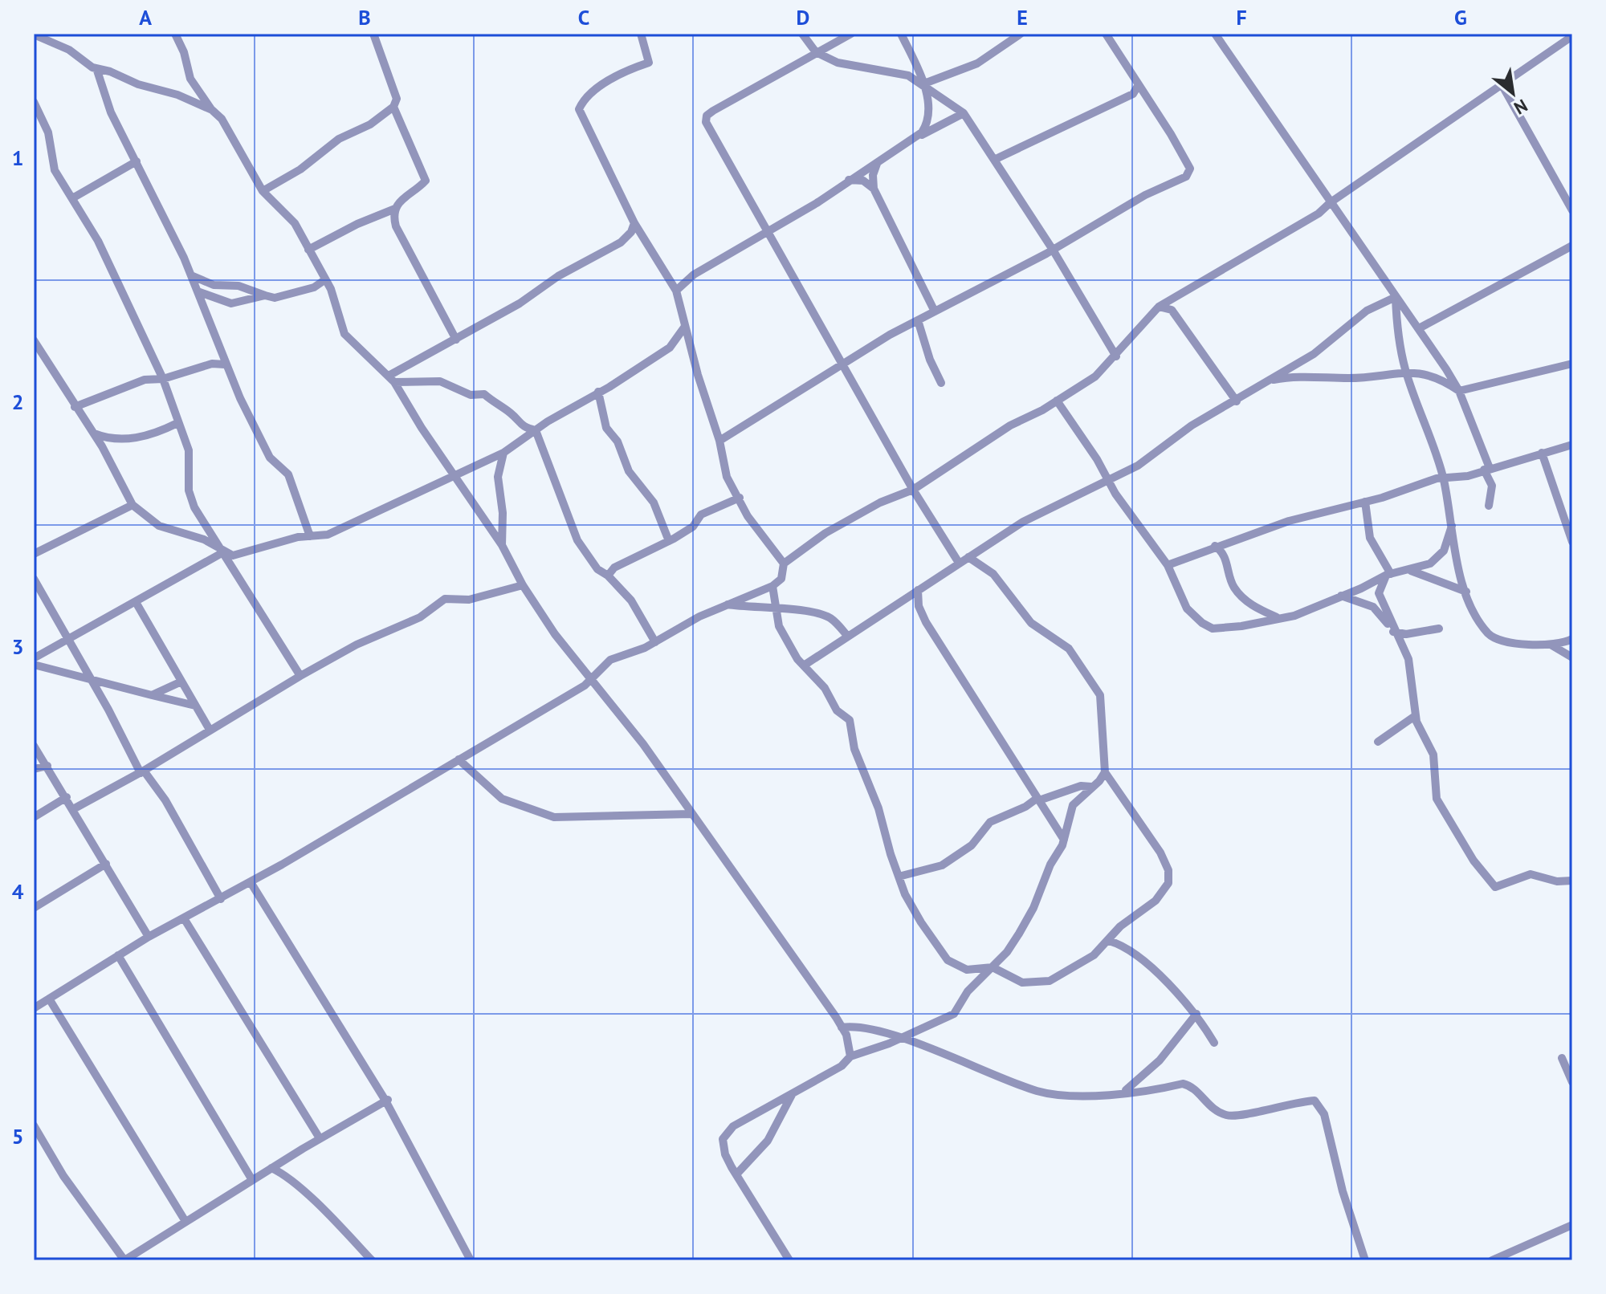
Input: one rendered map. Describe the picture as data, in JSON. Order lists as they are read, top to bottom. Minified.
{"north":"bottom right","grid":{"columns":["A","B","C","D","E","F","G"],"rows":["1","2","3","4","5"]}}
